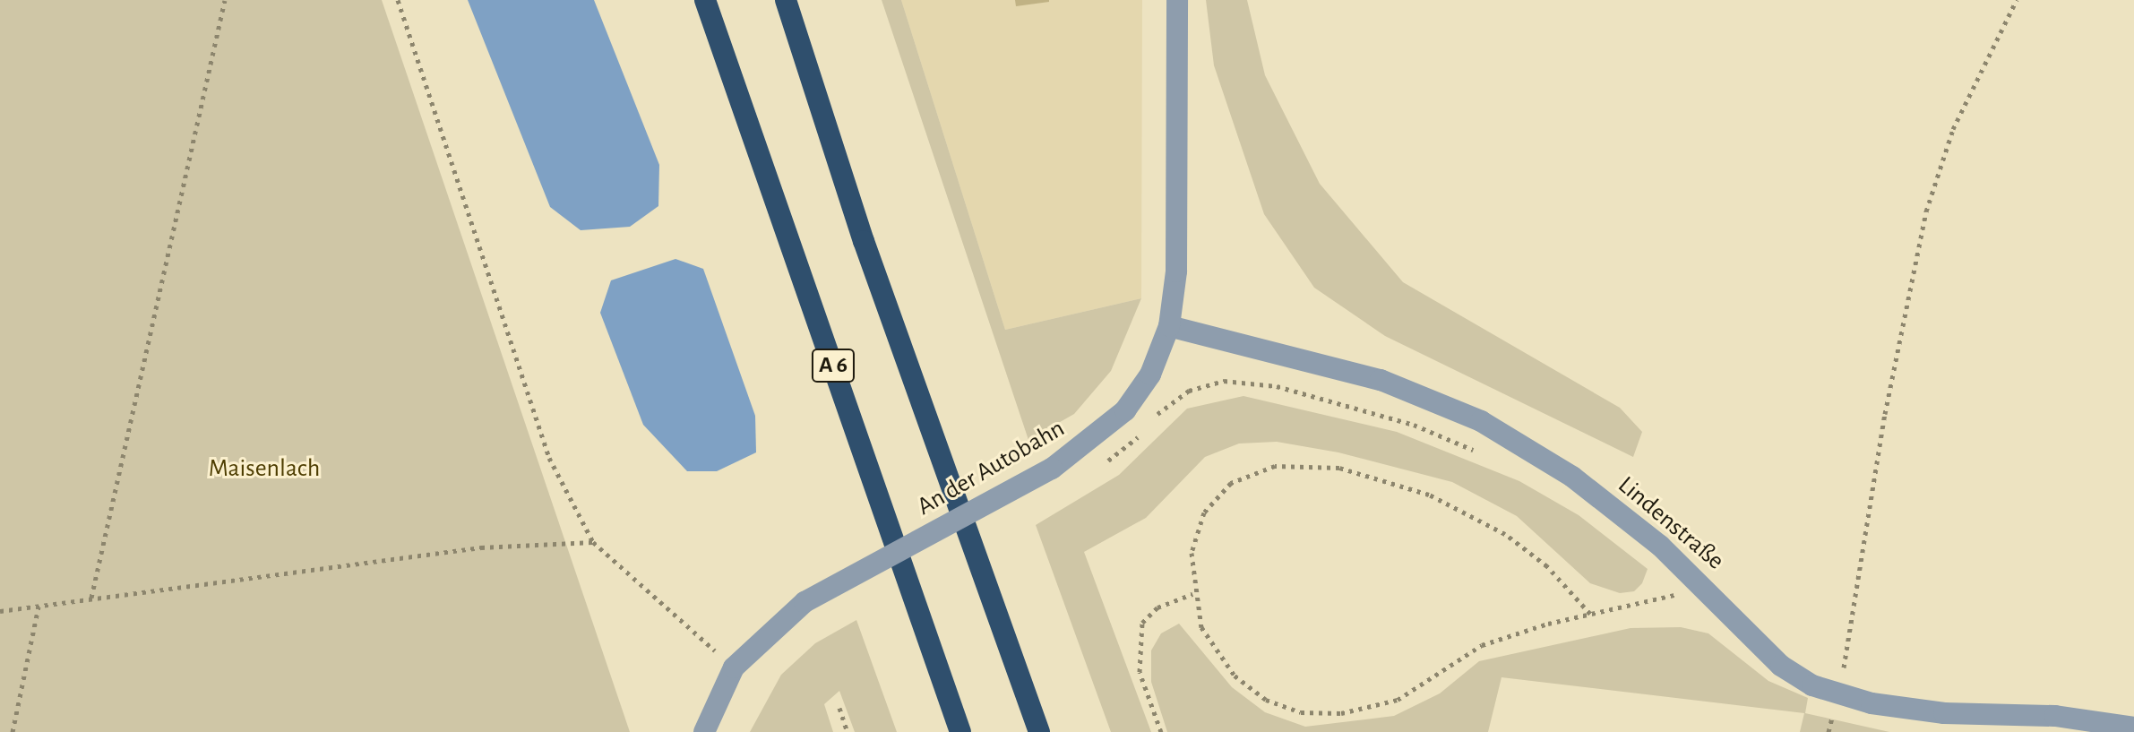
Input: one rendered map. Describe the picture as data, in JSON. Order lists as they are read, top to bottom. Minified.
{"streets":{"highway":["A 6"],"street":["An der Autobahn","Lindenstraße"]},"crossings":[["An der Autobahn","Lindenstraße"]],"parks":["Maisenlach"]}
